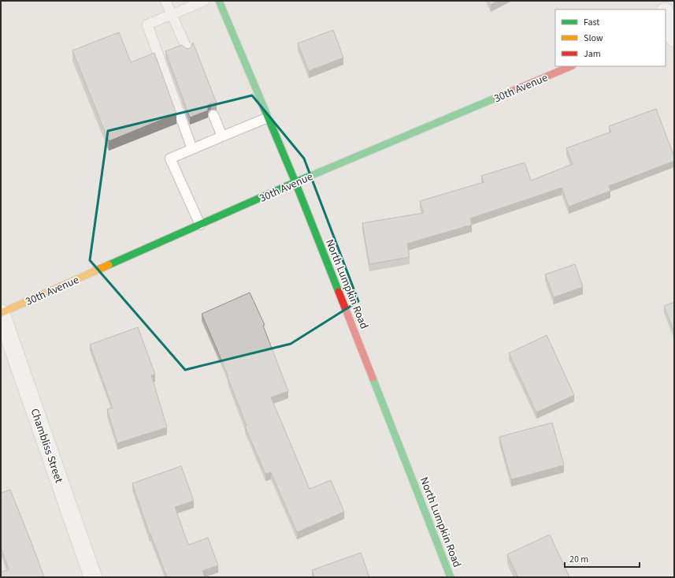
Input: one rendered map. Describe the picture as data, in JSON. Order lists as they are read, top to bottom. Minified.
{"streets":{"street":["30th Avenue","North Lumpkin Road","Chambliss Street"]},"crossings":[["30th Avenue","North Lumpkin Road"],["30th Avenue","Chambliss Street"]],"legend":["Fast","Slow","Jam"],"scale_bar":"20 m"}
